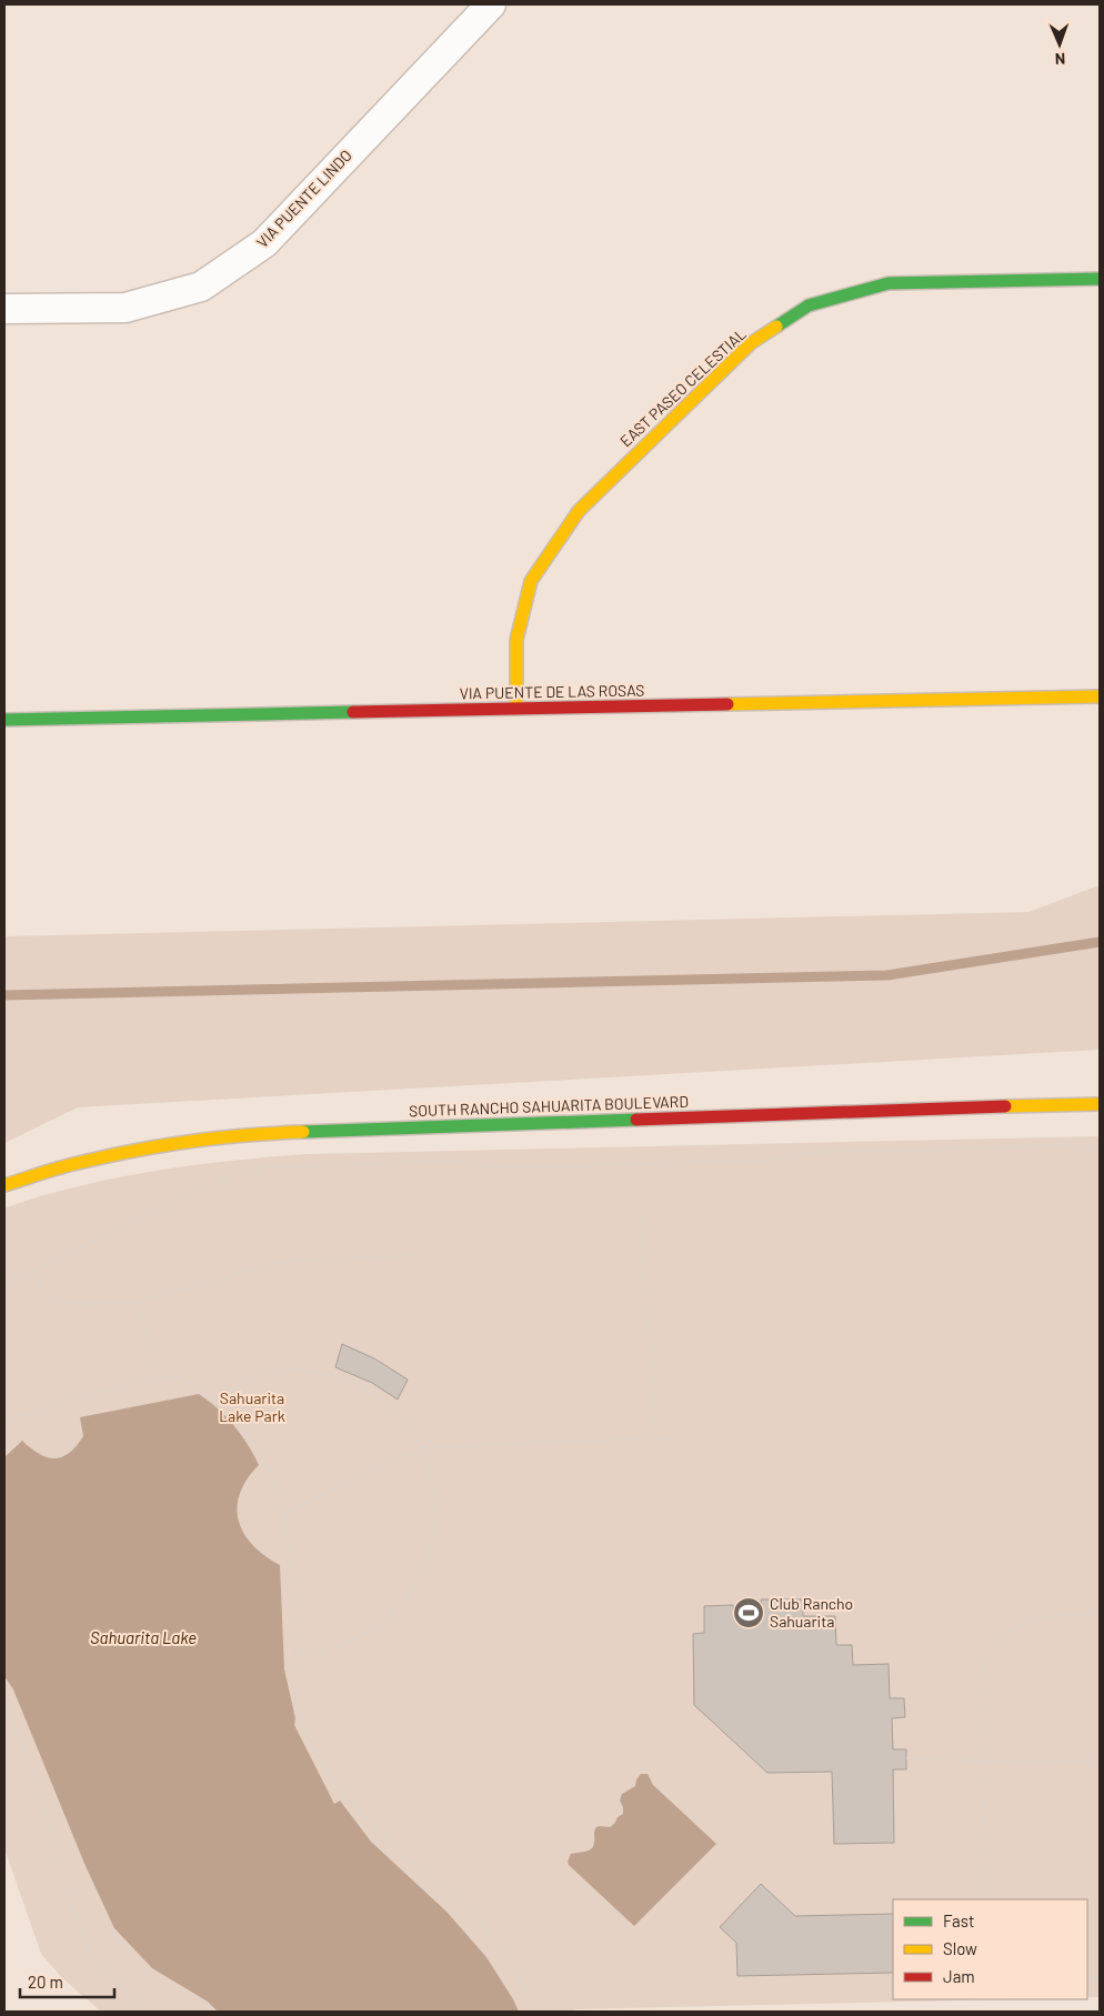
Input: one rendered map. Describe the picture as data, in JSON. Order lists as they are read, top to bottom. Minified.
{"streets":{"street":["VIA PUENTE LINDO","EAST PASEO CELESTIAL","VIA PUENTE DE LAS ROSAS","SOUTH RANCHO SAHUARITA BOULEVARD"]},"crossings":[["EAST PASEO CELESTIAL","VIA PUENTE DE LAS ROSAS"]],"water":["Sahuarita Lake"],"parks":["Sahuarita Lake Park"],"places":{"sports":["Club Rancho Sahuarita"]},"legend":["Fast","Slow","Jam"],"scale_bar":"20 m","north":"bottom"}
